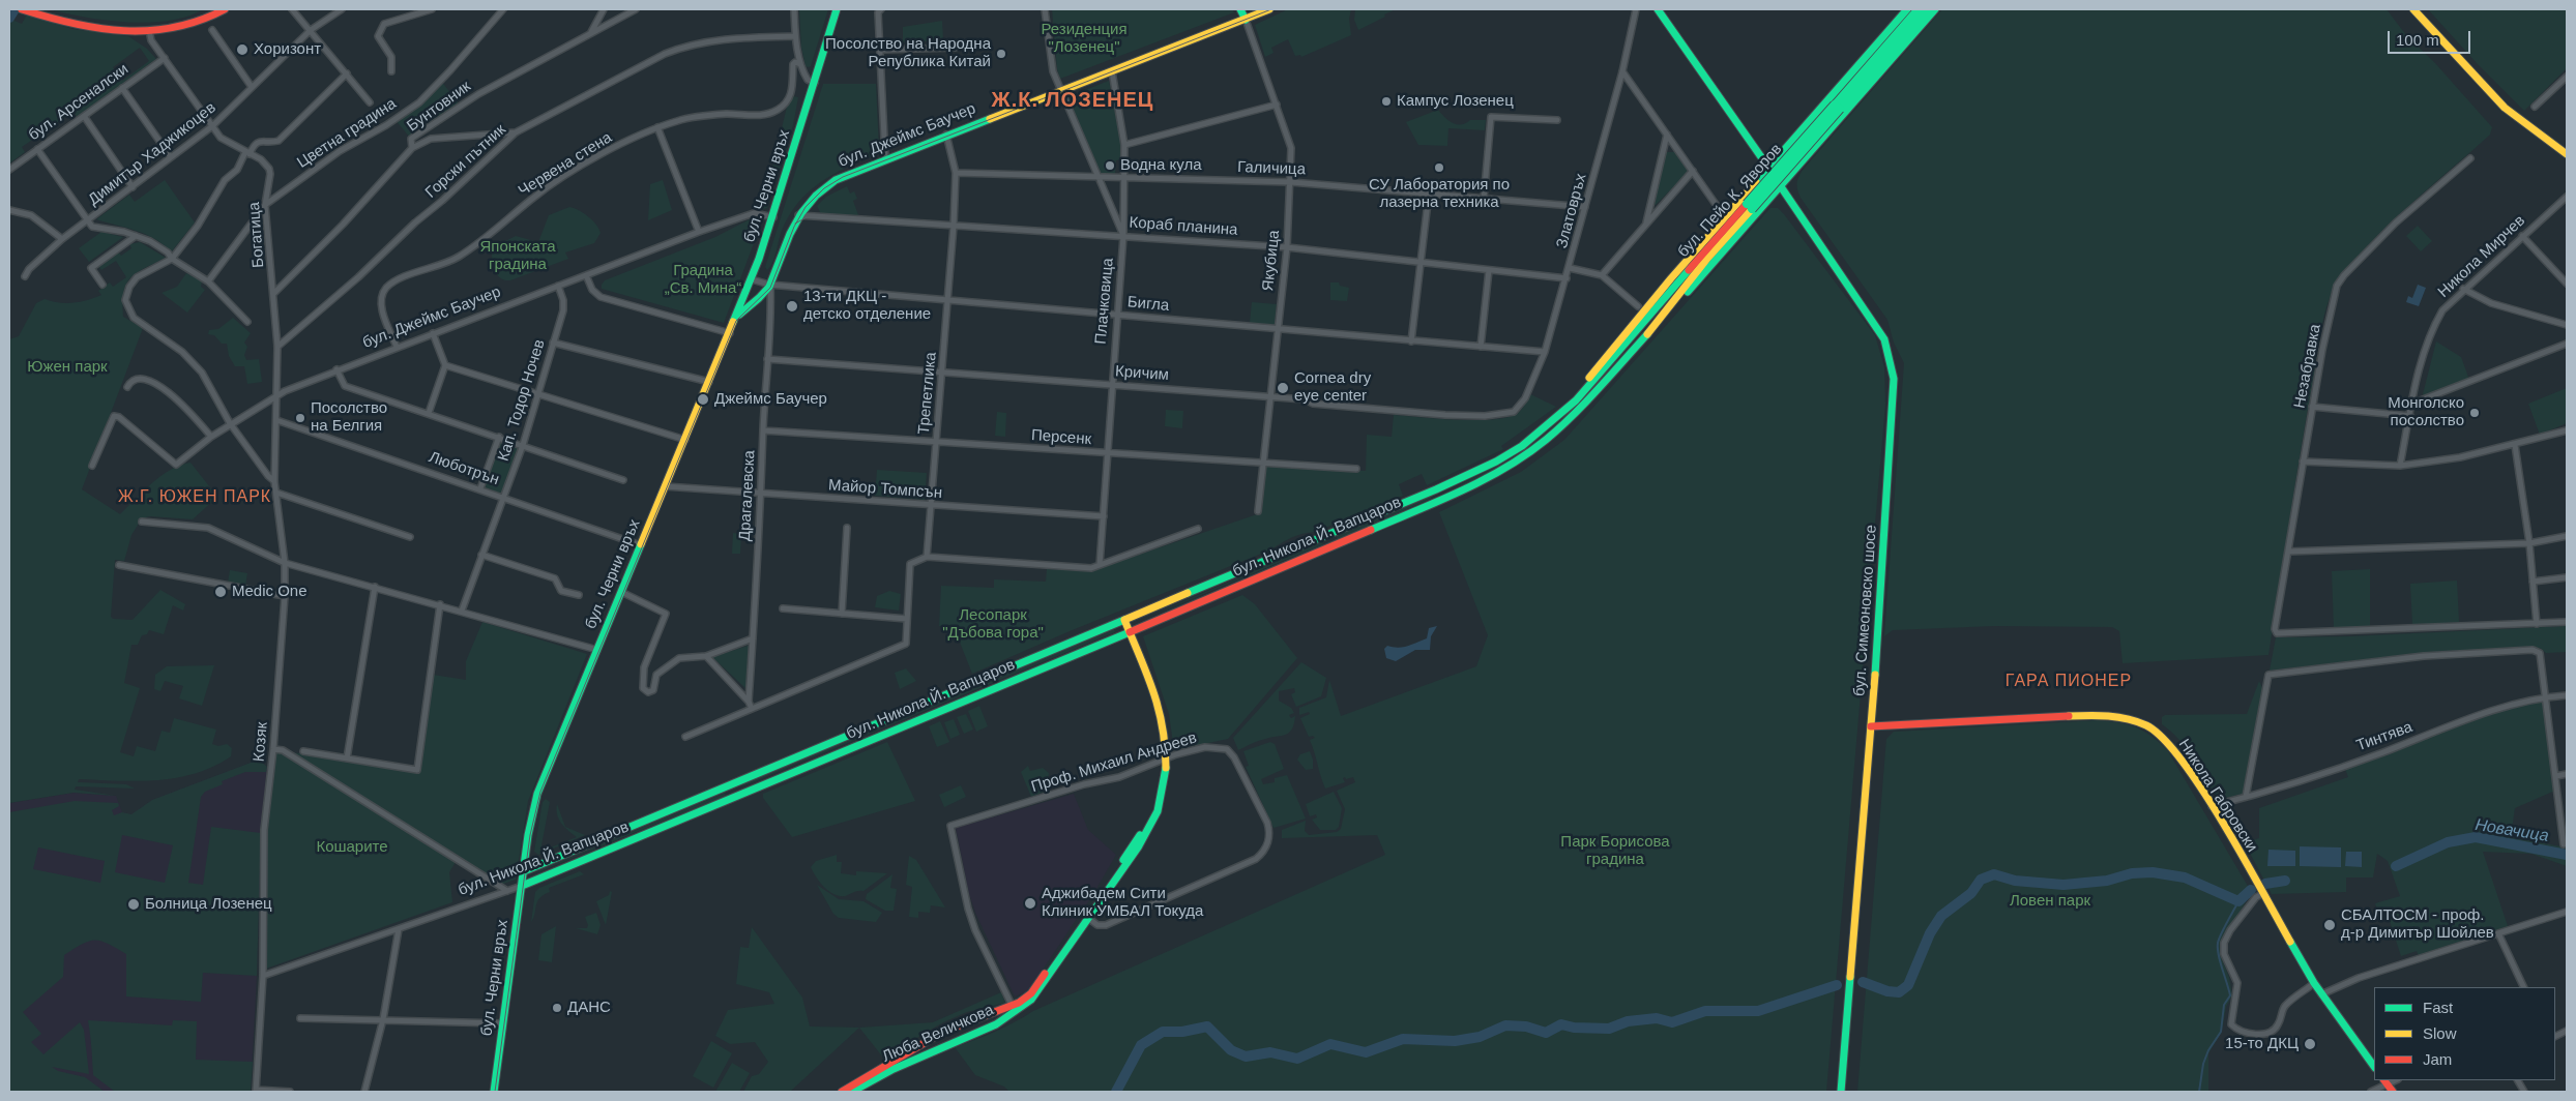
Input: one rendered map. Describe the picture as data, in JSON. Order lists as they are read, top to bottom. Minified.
{"streets":{"main road":["бул. Джеймс Баучер","бул. Черни връх","бул. Пейо К. Яворов","бул. Никола Й. Вапцаров","бул. Симеоновско шосе","Никола Габровски","Люба Величкова"],"street":["бул. Арсеналски","Бунтовник","Цветна градина","Димитър Хаджикоцев","Горски пътник","Червена стена","Галичица","Златовръх","Кораб планина","Богатица","Никола Мирчев","Якубица","Плачковица","Бигла","Незабравка","Кричим","Трепетлика","Кап. Тодор Ночев","Персенк","Люботрън","Майор Томпсън","Драгалевска","Тинтява","Козяк","Проф. Михаил Андреев"]},"crossings":[["бул. Арсеналски","Богатица"],["Бунтовник","Богатица"],["Цветна градина","Богатица"],["бул. Джеймс Баучер","Червена стена"],["бул. Джеймс Баучер","бул. Черни връх"],["бул. Джеймс Баучер","Кораб планина"],["бул. Джеймс Баучер","Богатица"],["бул. Джеймс Баучер","Якубица"],["бул. Джеймс Баучер","Плачковица"],["бул. Джеймс Баучер","Бигла"],["бул. Джеймс Баучер","Трепетлика"],["бул. Джеймс Баучер","Кап. Тодор Ночев"],["бул. Джеймс Баучер","Драгалевска"],["бул. Джеймс Баучер","Козяк"],["Димитър Хаджикоцев","Богатица"],["Горски пътник","Богатица"],["Галичица","Златовръх"],["Галичица","Якубица"],["Галичица","Плачковица"],["Галичица","Трепетлика"],["бул. Черни връх","Бигла"],["бул. Черни връх","Люботрън"],["бул. Черни връх","Майор Томпсън"],["бул. Черни връх","бул. Никола Й. Вапцаров"],["бул. Пейо К. Яворов","бул. Никола Й. Вапцаров"],["Златовръх","Кораб планина"],["Златовръх","Бигла"],["Златовръх","Кричим"],["Кораб планина","Якубица"],["Кораб планина","Плачковица"],["Кораб планина","Трепетлика"],["Богатица","Козяк"],["Якубица","Бигла"],["Якубица","Кричим"],["Якубица","Персенк"],["Плачковица","Бигла"],["Плачковица","Кричим"],["Плачковица","Персенк"],["Плачковица","Майор Томпсън"],["Бигла","Трепетлика"],["Бигла","Драгалевска"],["Кричим","Трепетлика"],["Кричим","Драгалевска"],["Трепетлика","Персенк"],["Трепетлика","Майор Томпсън"],["Кап. Тодор Ночев","Люботрън"],["Персенк","Драгалевска"],["Люботрън","Козяк"],["Майор Томпсън","Драгалевска"],["бул. Никола Й. Вапцаров","Козяк"],["бул. Симеоновско шосе","Никола Габровски"],["Тинтява","Никола Габровски"],["Проф. Михаил Андреев","Люба Величкова"]],"districts":["Ж.К. ЛОЗЕНЕЦ","Ж.Г. ЮЖЕН ПАРК","ГАРА ПИОНЕР"],"water":["Новачица"],"parks":["Резиденция \"Лозенец\"","Японската градина","Градина „Св. Мина“","Южен парк","Лесопарк \"Дъбова гора\"","Парк Борисова градина","Кошарите","Ловен парк"],"places":["Хоризонт","Посолство на Народна Република Китай","Кампус Лозенец","Водна кула","СУ Лаборатория по лазерна техника","13-ти ДКЦ - детско отделение","Cornea dry eye center","Джеймс Баучер","Монголско посолство","Посолство на Белгия","Medic One","Аджибадем Сити Клиник УМБАЛ Токуда","Болница Лозенец","СБАЛТОСМ - проф. д-р Димитър Шойлев","ДАНС","15-то ДКЦ"],"legend":["Fast","Slow","Jam"],"scale_bar":"100 m"}
